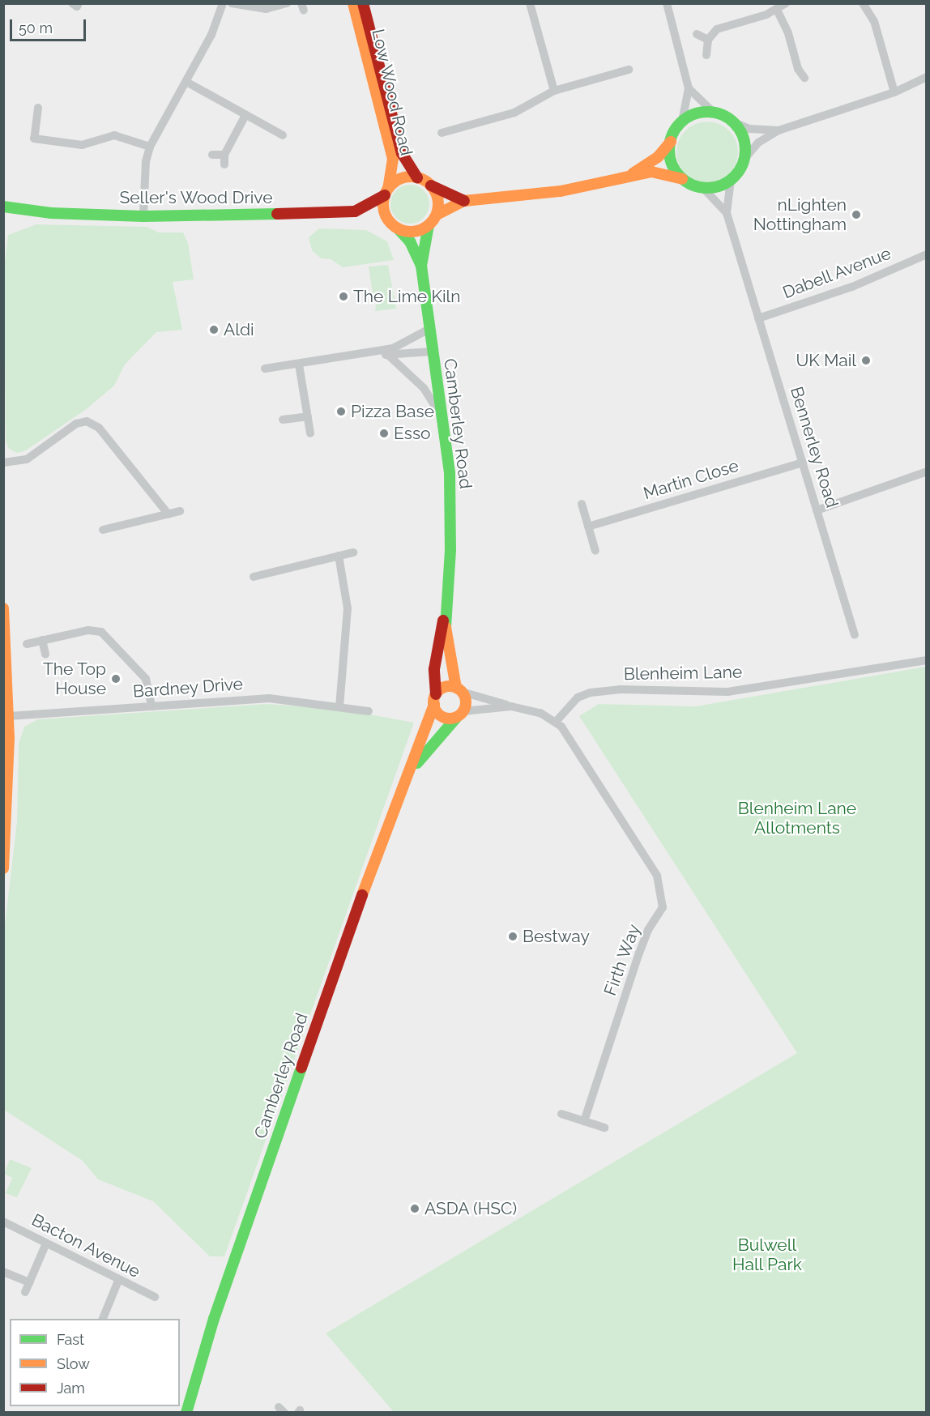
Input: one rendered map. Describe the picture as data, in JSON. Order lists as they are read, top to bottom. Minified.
{"streets":{"main road":["Low Wood Road","Seller's Wood Drive","Camberley Road"],"street":["Dabell Avenue","Bennerley Road","Martin Close","Blenheim Lane","Bardney Drive","Firth Way","Bacton Avenue"]},"crossings":[["Low Wood Road","Seller's Wood Drive"],["Low Wood Road","Camberley Road"],["Seller's Wood Drive","Camberley Road"],["Dabell Avenue","Bennerley Road"],["Bennerley Road","Martin Close"],["Blenheim Lane","Firth Way"]],"parks":["Blenheim Lane Allotments","Bulwell Hall Park"],"places":["nLighten Nottingham","The Lime Kiln","Aldi","UK Mail","Pizza Base","Esso","The Top House","Bestway","ASDA (HSC)"],"legend":["Fast","Slow","Jam"],"scale_bar":"50 m"}
